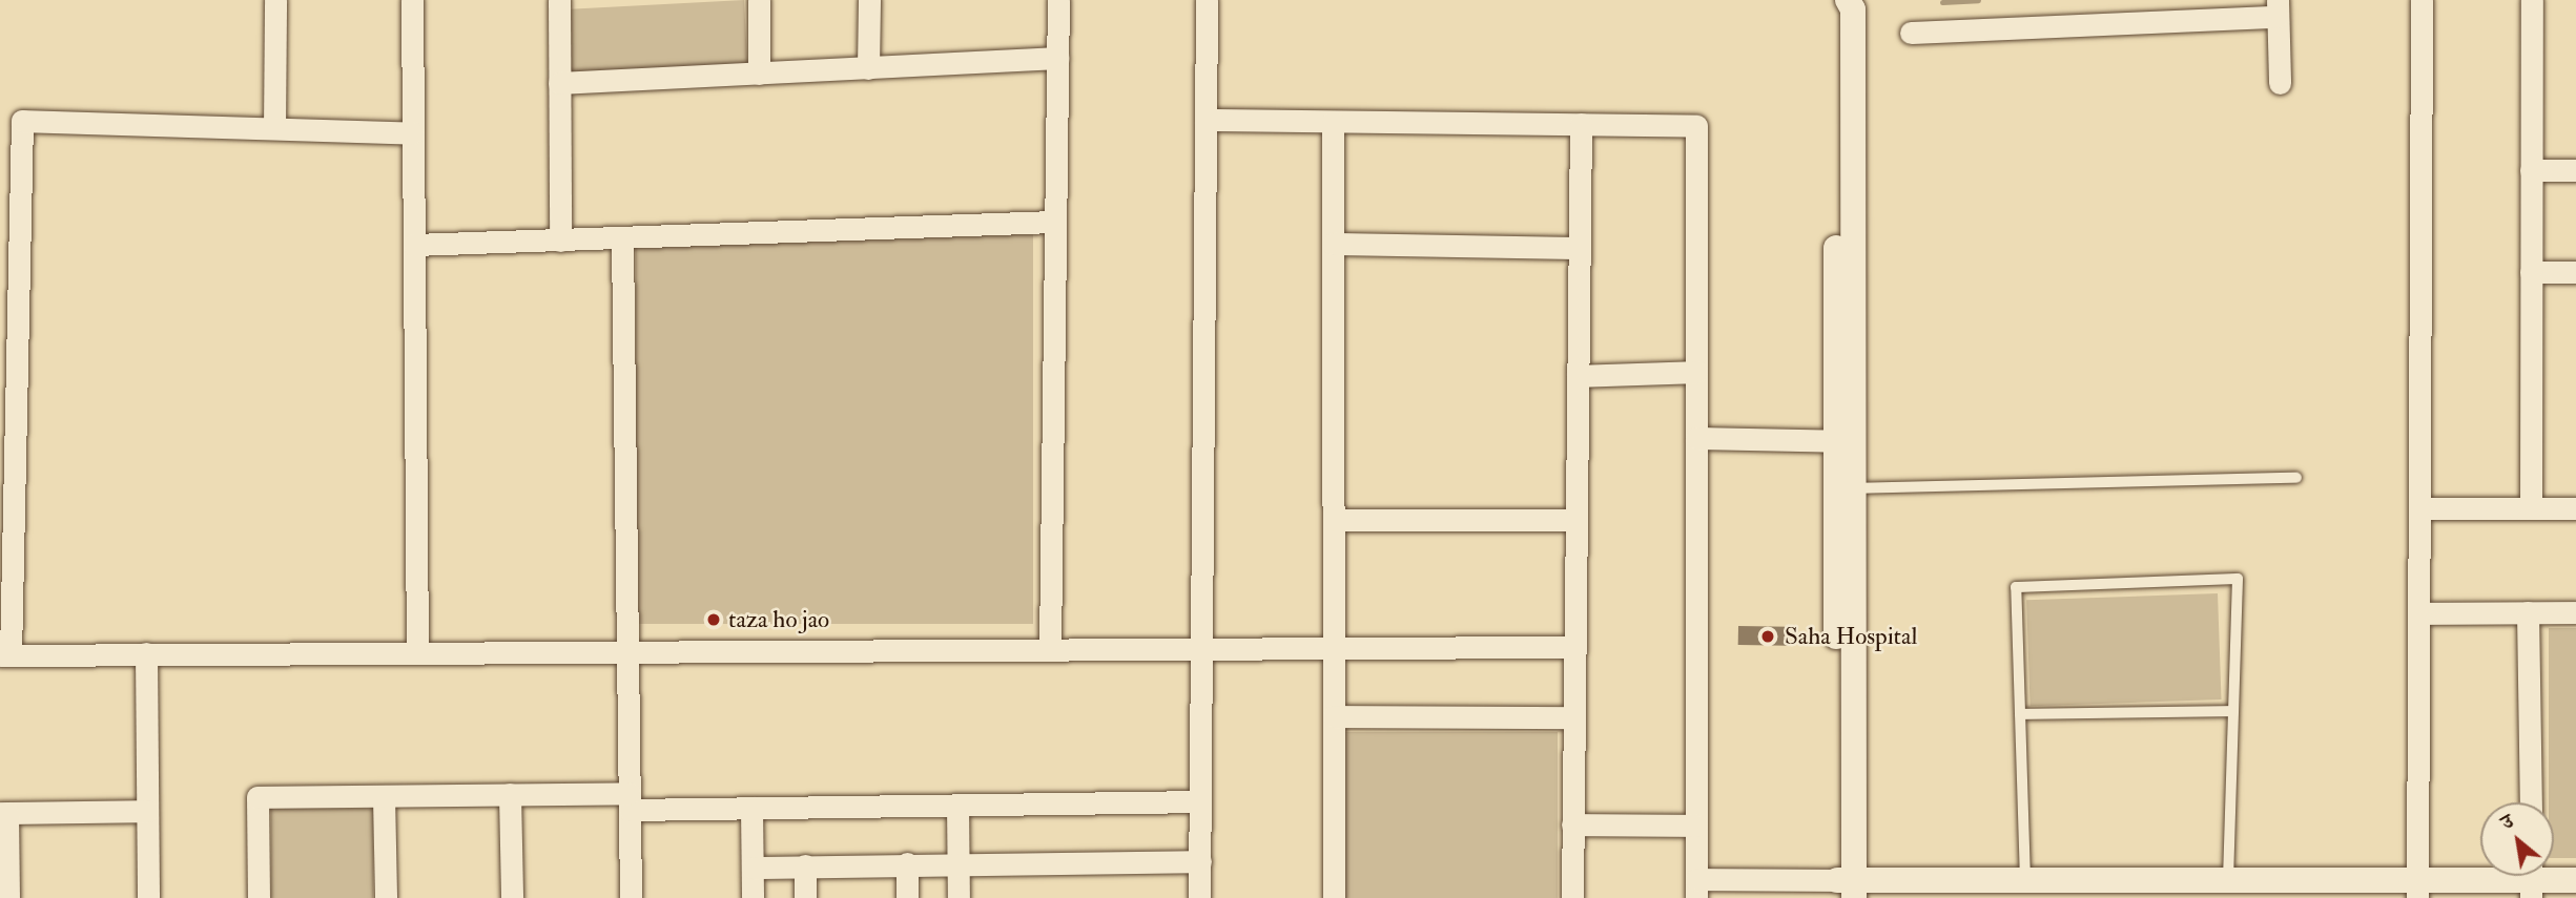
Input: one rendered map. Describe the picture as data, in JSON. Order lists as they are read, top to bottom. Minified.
{"places":["taza ho jao","Saha Hospital"],"north":"top left"}
